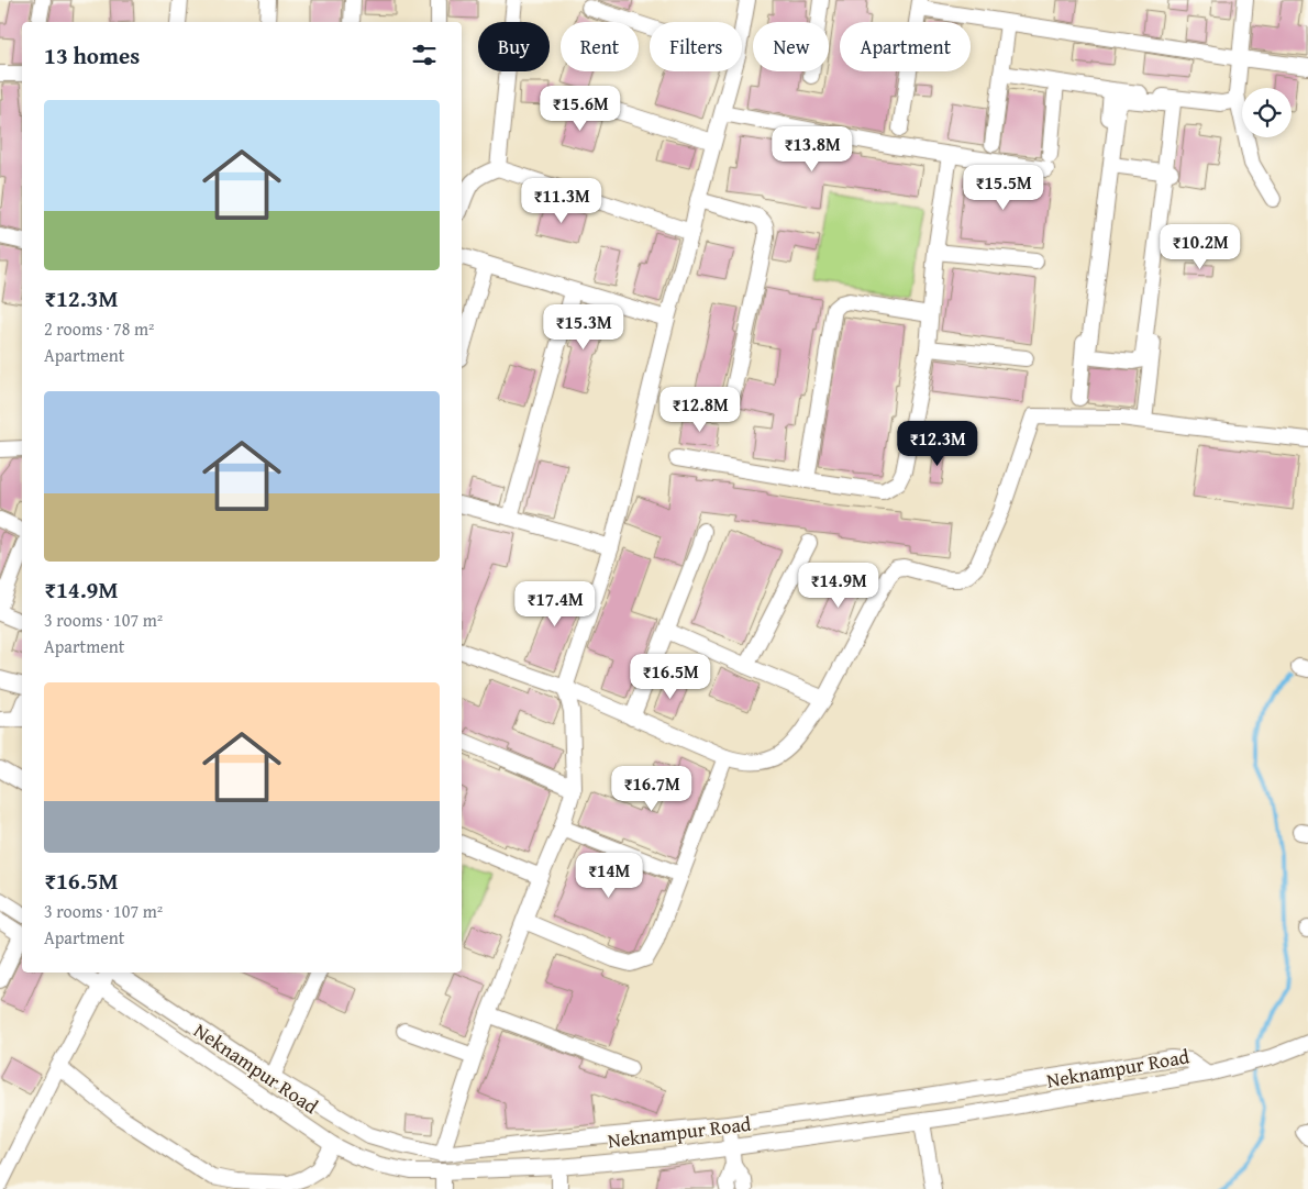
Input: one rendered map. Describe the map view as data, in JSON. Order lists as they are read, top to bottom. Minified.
{"streets":{"street":["Neknampur Road"]},"page":{"chip":["Buy","Rent","Filters","New","Apartment"],"heading":"13 homes","price":["₹15.6M","₹13.8M","₹15.5M","₹11.3M","₹10.2M","₹15.3M","₹12.8M","₹12.3M","₹14.9M","₹17.4M","₹16.5M","₹16.7M","₹14M"],"list":[{"name":"₹12.3M","note":"2 rooms · 78 m² · Apartment"},{"name":"₹14.9M","note":"3 rooms · 107 m² · Apartment"},{"name":"₹16.5M","note":"3 rooms · 107 m² · Apartment"}]}}
